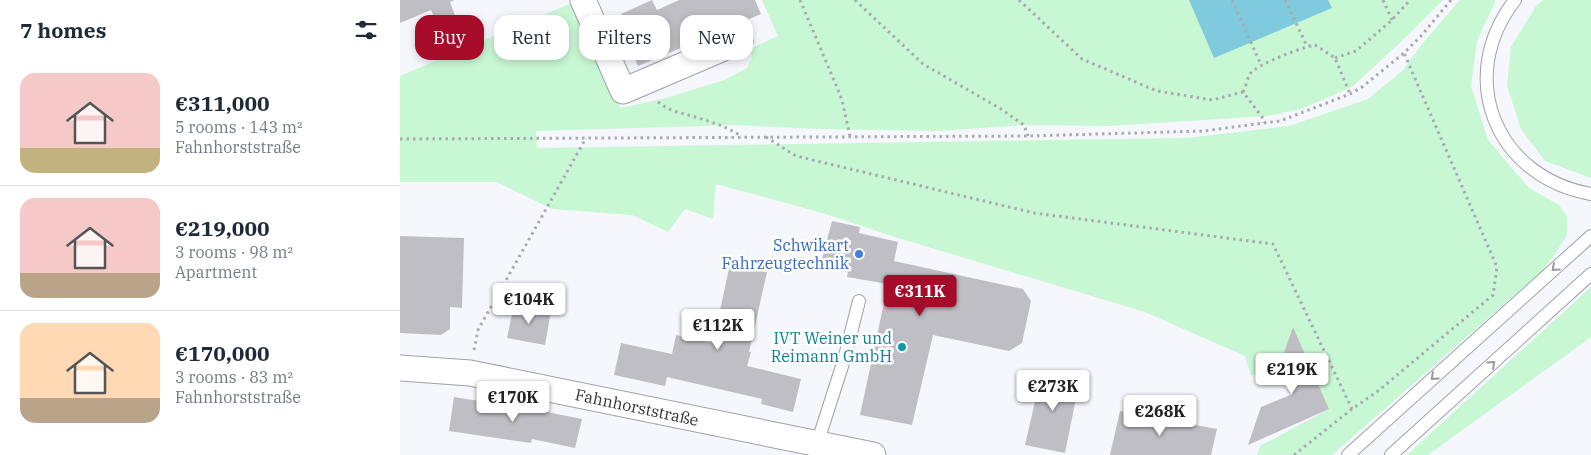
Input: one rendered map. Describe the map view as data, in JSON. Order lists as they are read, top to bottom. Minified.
{"streets":{"street":["Fahnhorststraße"]},"places":["Schwikart Fahrzeugtechnik","IVT Weiner und Reimann GmbH"],"page":{"heading":"7 homes","chip":["Buy","Rent","Filters","New"],"list":[{"name":"€311,000","note":"5 rooms · 143 m² · Fahnhorststraße"},{"name":"€219,000","note":"3 rooms · 98 m² · Apartment"},{"name":"€170,000","note":"3 rooms · 83 m² · Fahnhorststraße"}],"price":["€311K","€104K","€112K","€219K","€273K","€170K","€268K"]}}
